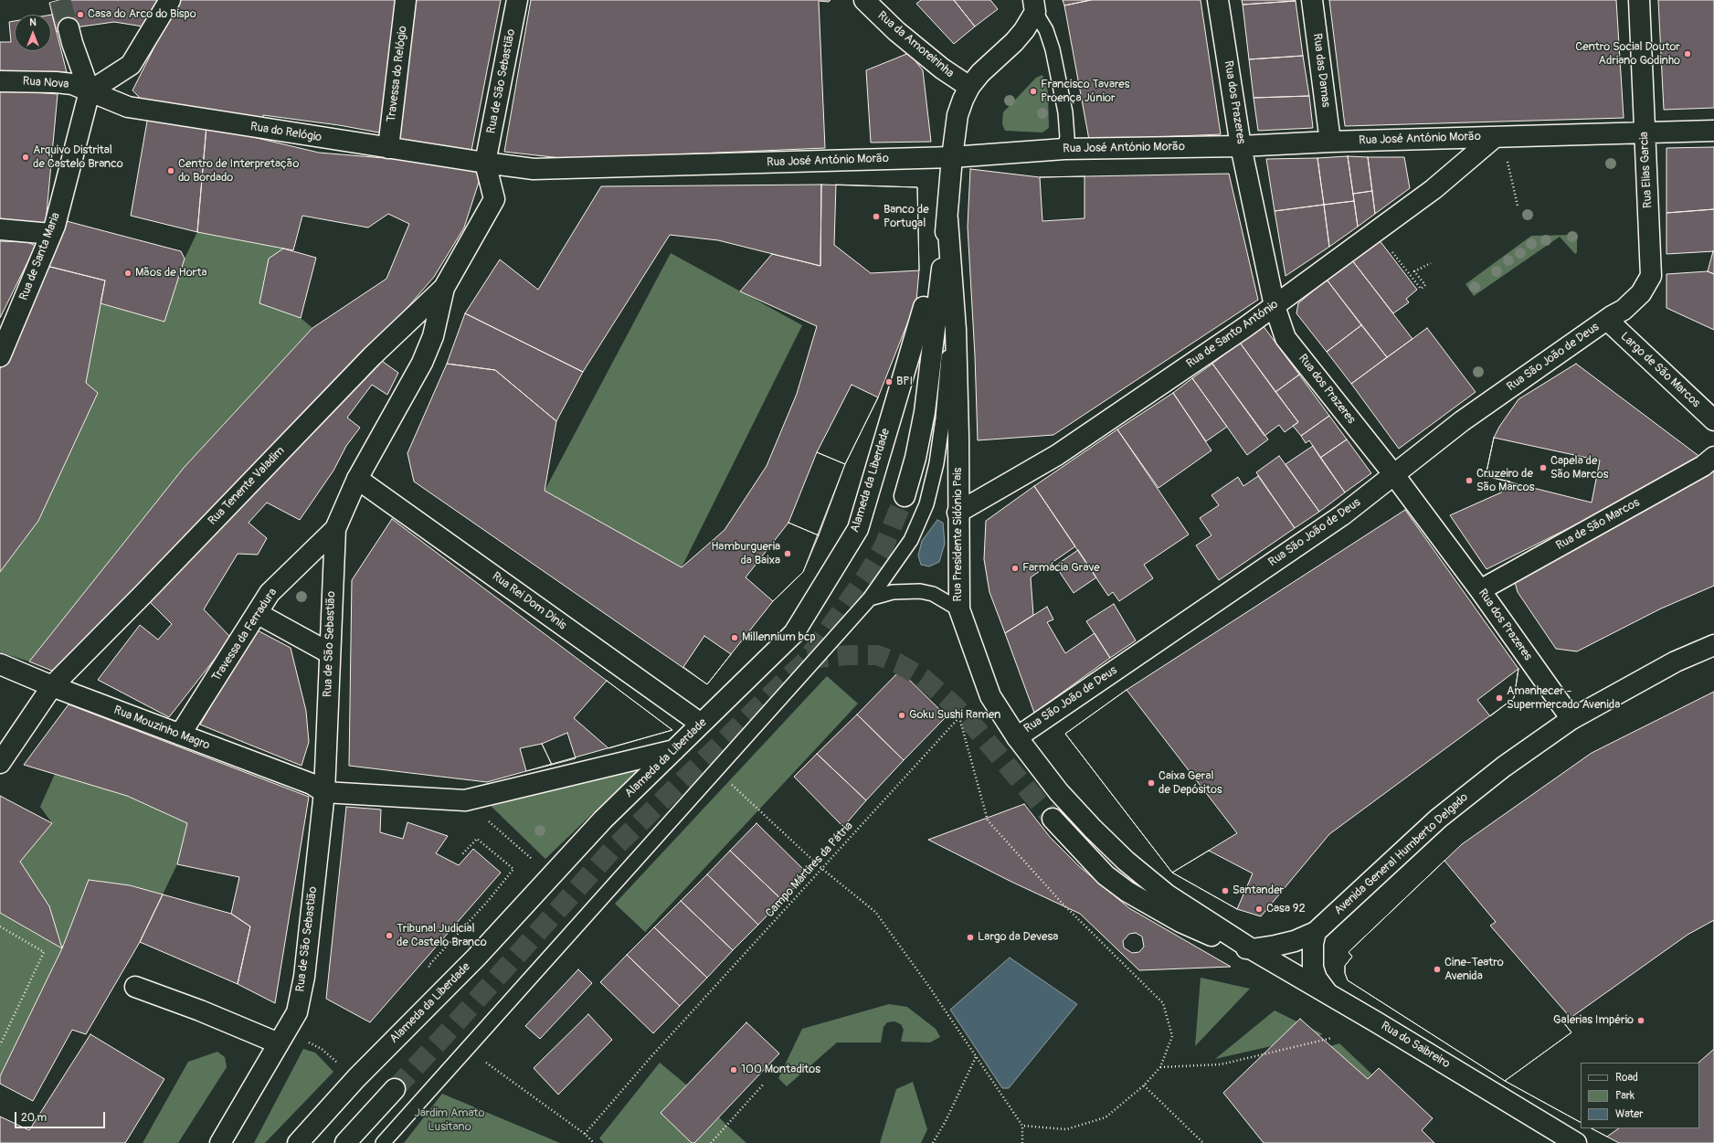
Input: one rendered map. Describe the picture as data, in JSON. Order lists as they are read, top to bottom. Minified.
{"streets":{"street":["Rua da Amoreirinha","Rua das Damas","Travessa do Relógio","Rua de São Sebastião","Rua Nova","Rua dos Prazeres","Rua do Relógio","Rua José António Morão","Rua Elias Garcia","Rua de Santa Maria","Rua de Santo António","Rua São João de Deus","Largo de São Marcos","Alameda da Liberdade","Rua Tenente Valadim","Rua de São Marcos","Rua Presidente Sidónio Pais","Rua Rei Dom Dinis","Travessa da Ferradura","Rua Mouzinho Magro","Avenida General Humberto Delgado","Rua do Saibreiro"],"path":["Campo Mártires da Pátria"]},"crossings":[["Rua das Damas","Rua José António Morão"],["Travessa do Relógio","Rua do Relógio"],["Rua de São Sebastião","Rua do Relógio"],["Rua de São Sebastião","Rua José António Morão"],["Rua de São Sebastião","Rua Tenente Valadim"],["Rua de São Sebastião","Rua Rei Dom Dinis"],["Rua de São Sebastião","Travessa da Ferradura"],["Rua de São Sebastião","Rua Mouzinho Magro"],["Rua Nova","Rua do Relógio"],["Rua Nova","Rua de Santa Maria"],["Rua dos Prazeres","Rua José António Morão"],["Rua dos Prazeres","Rua de Santo António"],["Rua dos Prazeres","Rua São João de Deus"],["Rua dos Prazeres","Rua de São Marcos"],["Rua dos Prazeres","Avenida General Humberto Delgado"],["Rua do Relógio","Rua José António Morão"],["Rua do Relógio","Rua de Santa Maria"],["Rua José António Morão","Rua Elias Garcia"],["Rua José António Morão","Rua de Santo António"],["Rua Elias Garcia","Rua São João de Deus"],["Rua Elias Garcia","Largo de São Marcos"],["Rua de Santo António","Rua Presidente Sidónio Pais"],["Rua São João de Deus","Largo de São Marcos"],["Rua São João de Deus","Rua Presidente Sidónio Pais"],["Alameda da Liberdade","Rua Rei Dom Dinis"],["Rua Tenente Valadim","Rua Mouzinho Magro"],["Rua Presidente Sidónio Pais","Avenida General Humberto Delgado"],["Rua Presidente Sidónio Pais","Rua do Saibreiro"],["Travessa da Ferradura","Rua Mouzinho Magro"],["Avenida General Humberto Delgado","Rua do Saibreiro"]],"parks":["Jardim Amato Lusitano"],"places":["Casa do Arco do Bispo","Centro Social Doutor Adriano Godinho","Francisco Tavares Proença Júnior","Arquivo Distrital de Castelo Branco","Centro de Interpretação do Bordado","Banco de Portugal","Mãos de Horta","BPI","Capela de São Marcos","Cruzeiro de São Marcos","Hamburgueria da Baixa","Farmácia Grave","Millennium bcp","Amanhecer - Supermercado Avenida","Goku Sushi Ramen","Caixa Geral de Depósitos","Santander","Casa 92","Tribunal Judicial de Castelo Branco","Largo da Devesa","Cine-Teatro Avenida","Galerias Império","100 Montaditos"],"legend":["Road","Park","Water"],"scale_bar":"20 m","north":"top"}
